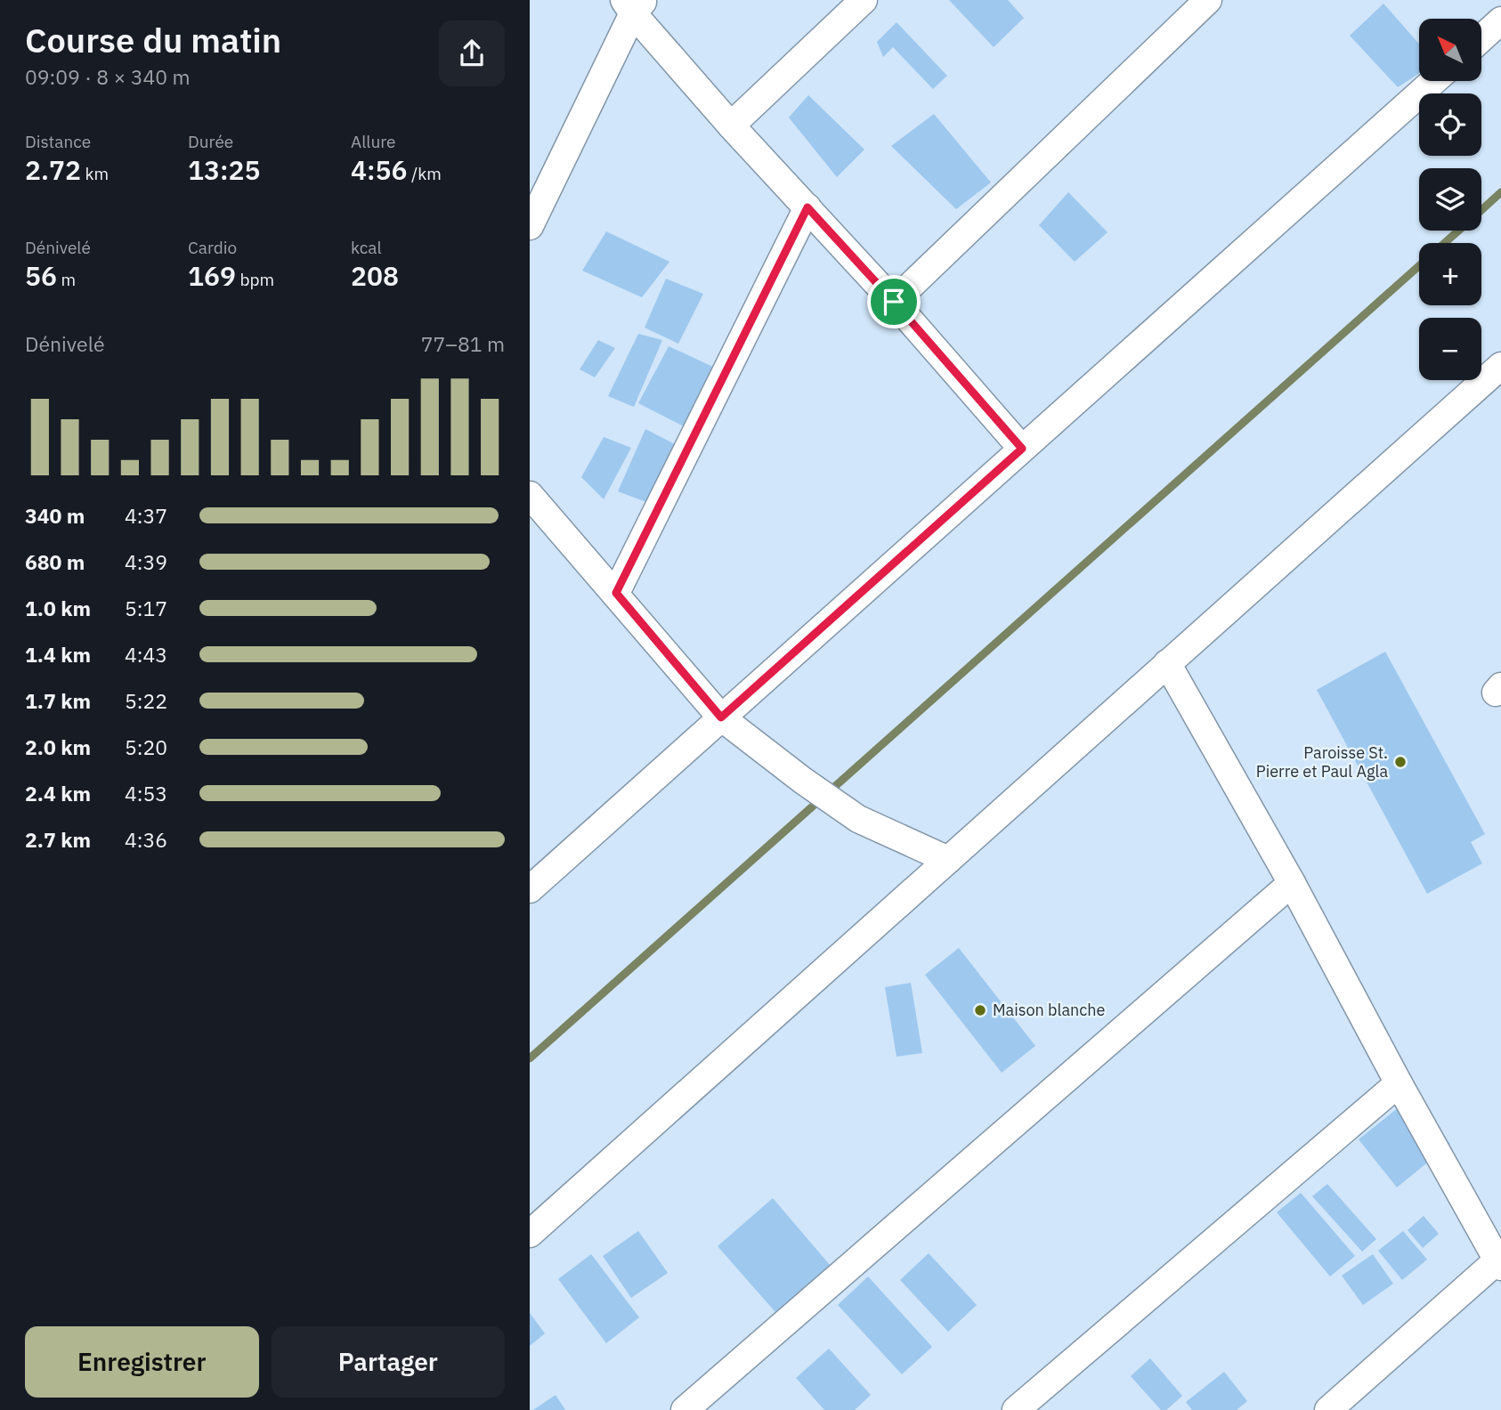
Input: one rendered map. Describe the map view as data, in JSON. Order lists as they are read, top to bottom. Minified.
{"places":["Paroisse St. Pierre et Paul Agla","Maison blanche"],"north":"top left","page":{"heading":["Course du matin","09:09 · 8 × 340 m"],"map_buttons":["+","−"],"stats":[["Distance","2.72 km"],["Durée","13:25"],["Allure","4:56 /km"],["Dénivelé","56 m"],["Cardio","169 bpm"],["kcal","208"]],"chart":["Dénivelé","77–81 m"],"list":[{"name":"340 m","note":"4:37"},{"name":"680 m","note":"4:39"},{"name":"1.0 km","note":"5:17"},{"name":"1.4 km","note":"4:43"},{"name":"1.7 km","note":"5:22"},{"name":"2.0 km","note":"5:20"},{"name":"2.4 km","note":"4:53"},{"name":"2.7 km","note":"4:36"}],"buttons":["Enregistrer","Partager"]}}
